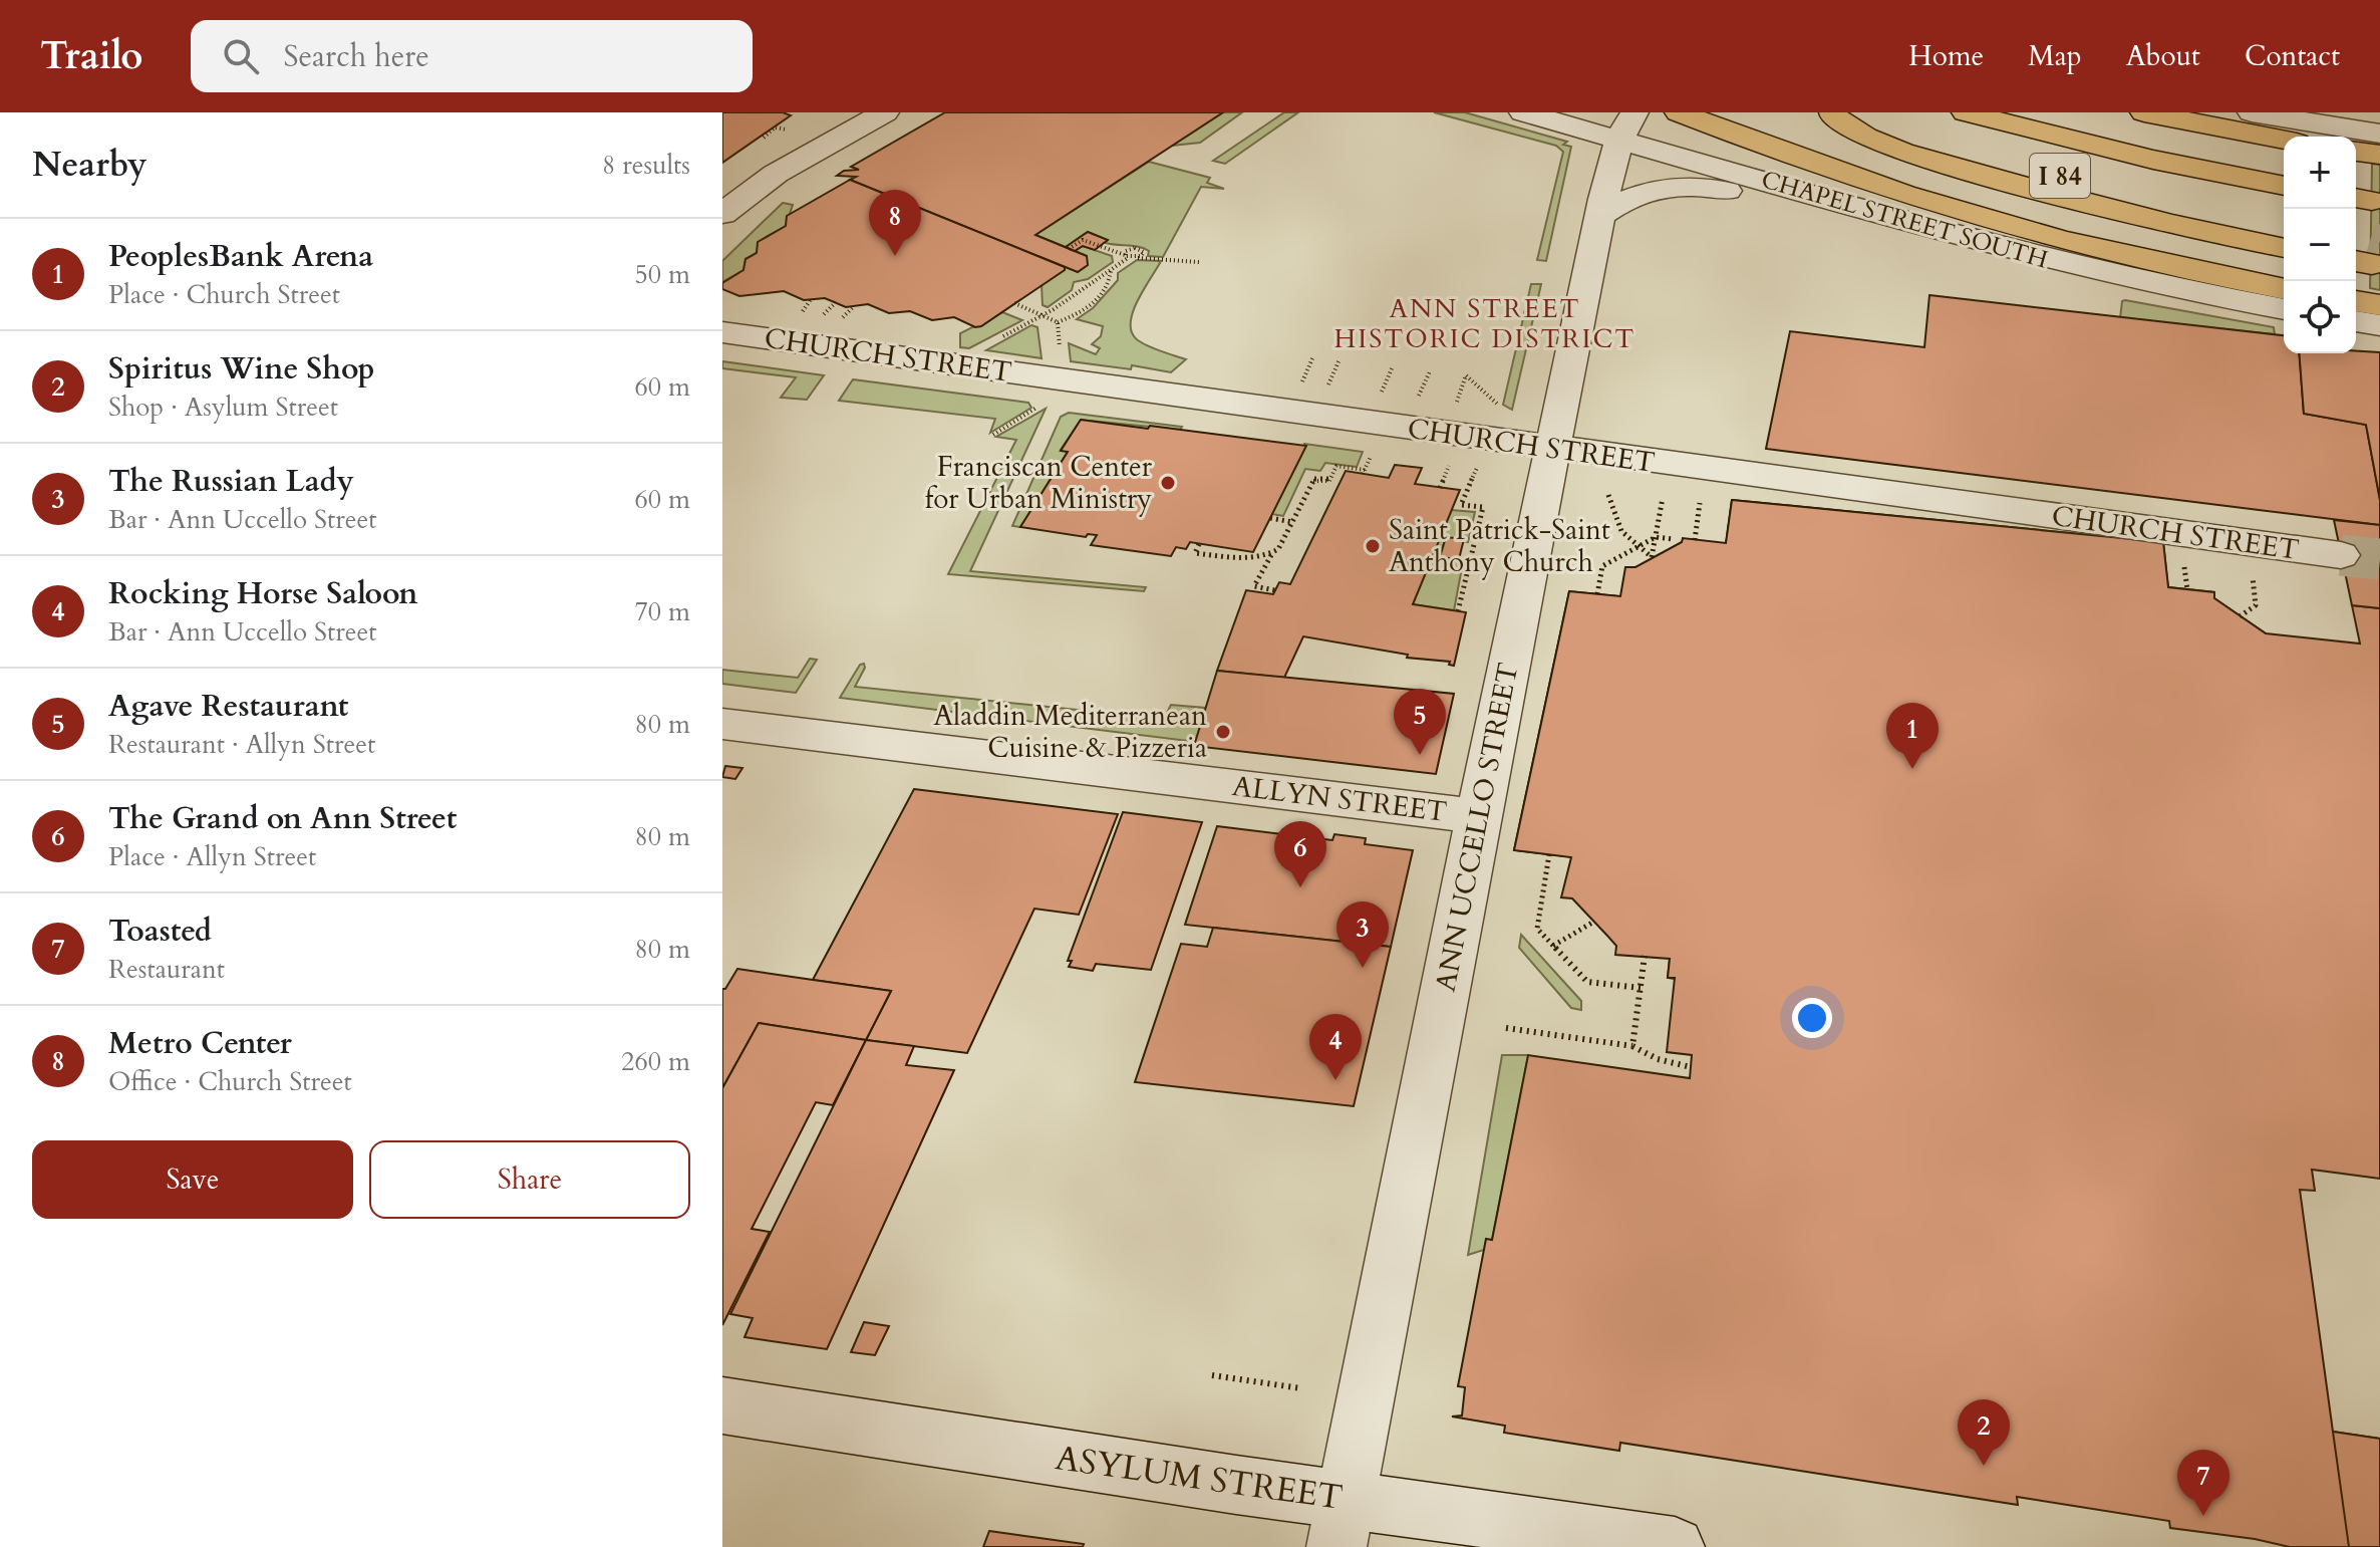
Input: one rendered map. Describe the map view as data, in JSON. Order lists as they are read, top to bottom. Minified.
{"streets":{"highway":["I 84"],"street":["CHAPEL STREET SOUTH","CHURCH STREET","ALLYN STREET","ANN UCCELLO STREET","ASYLUM STREET"]},"crossings":[["CHAPEL STREET SOUTH","ANN UCCELLO STREET"],["CHURCH STREET","ANN UCCELLO STREET"],["ALLYN STREET","ANN UCCELLO STREET"],["ANN UCCELLO STREET","ASYLUM STREET"]],"districts":["ANN STREET HISTORIC DISTRICT"],"places":["Franciscan Center for Urban Ministry","Saint Patrick-Saint Anthony Church","Aladdin Mediterranean Cuisine & Pizzeria"],"page":{"header":"Trailo","search":"Search here","nav":["Home","Map","About","Contact"],"heading":["Nearby","8 results"],"map_buttons":["+","−"],"pins":["8","5","1","6","3","4","2","7"],"list":[{"mark":"1","name":"PeoplesBank Arena","note":"Place · Church Street","value":"50 m"},{"mark":"2","name":"Spiritus Wine Shop","note":"Shop · Asylum Street","value":"60 m"},{"mark":"3","name":"The Russian Lady","note":"Bar · Ann Uccello Street","value":"60 m"},{"mark":"4","name":"Rocking Horse Saloon","note":"Bar · Ann Uccello Street","value":"70 m"},{"mark":"5","name":"Agave Restaurant","note":"Restaurant · Allyn Street","value":"80 m"},{"mark":"6","name":"The Grand on Ann Street","note":"Place · Allyn Street","value":"80 m"},{"mark":"7","name":"Toasted","note":"Restaurant","value":"80 m"},{"mark":"8","name":"Metro Center","note":"Office · Church Street","value":"260 m"}],"buttons":["Save","Share"]}}
